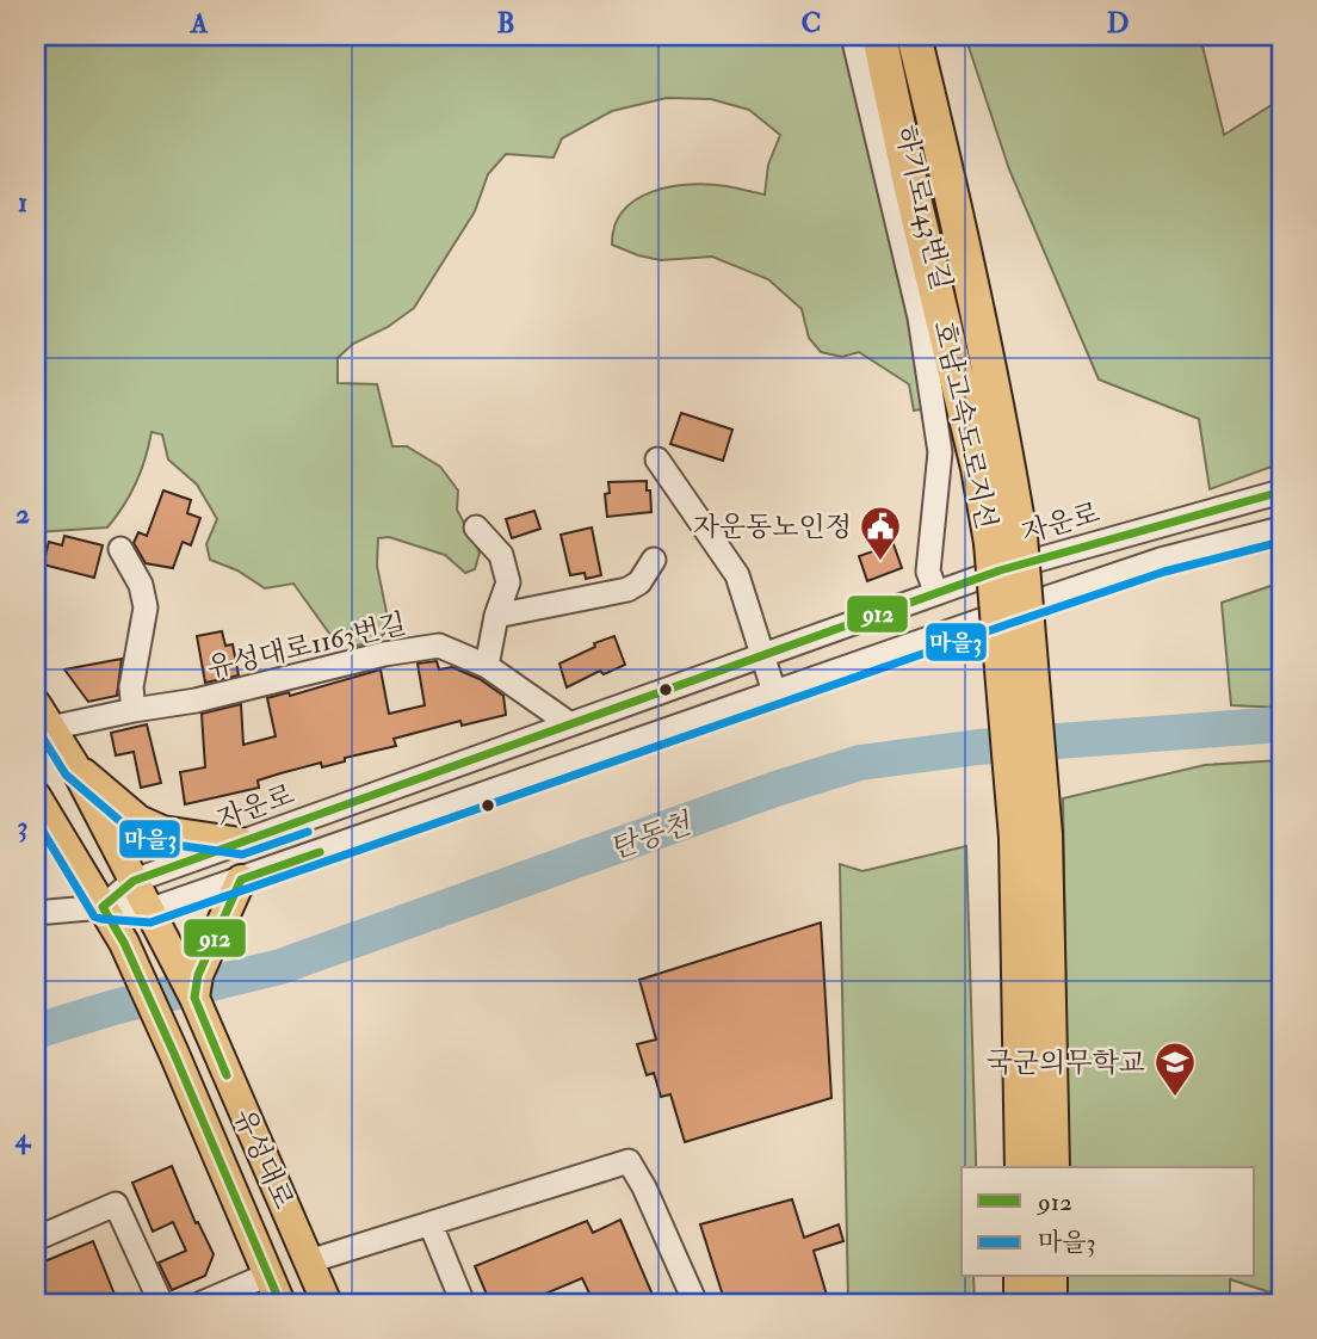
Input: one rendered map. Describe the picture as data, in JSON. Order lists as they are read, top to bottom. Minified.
{"streets":{"highway":["호남고속도로지선"],"main road":["유성대로"],"street":["하기로143번길","자운로","유성대로1163번길"]},"crossings":[["하기로143번길","자운로"],["자운로","유성대로1163번길"],["자운로","유성대로"],["유성대로1163번길","유성대로"]],"water":["탄동천"],"places":{"public building":["자운동노인정"],"school or university":["국군의무학교"]},"lines":["transit line 912","transit line 마을3"],"legend":["912","마을3"],"grid":{"columns":["A","B","C","D"],"rows":["1","2","3","4"]}}
